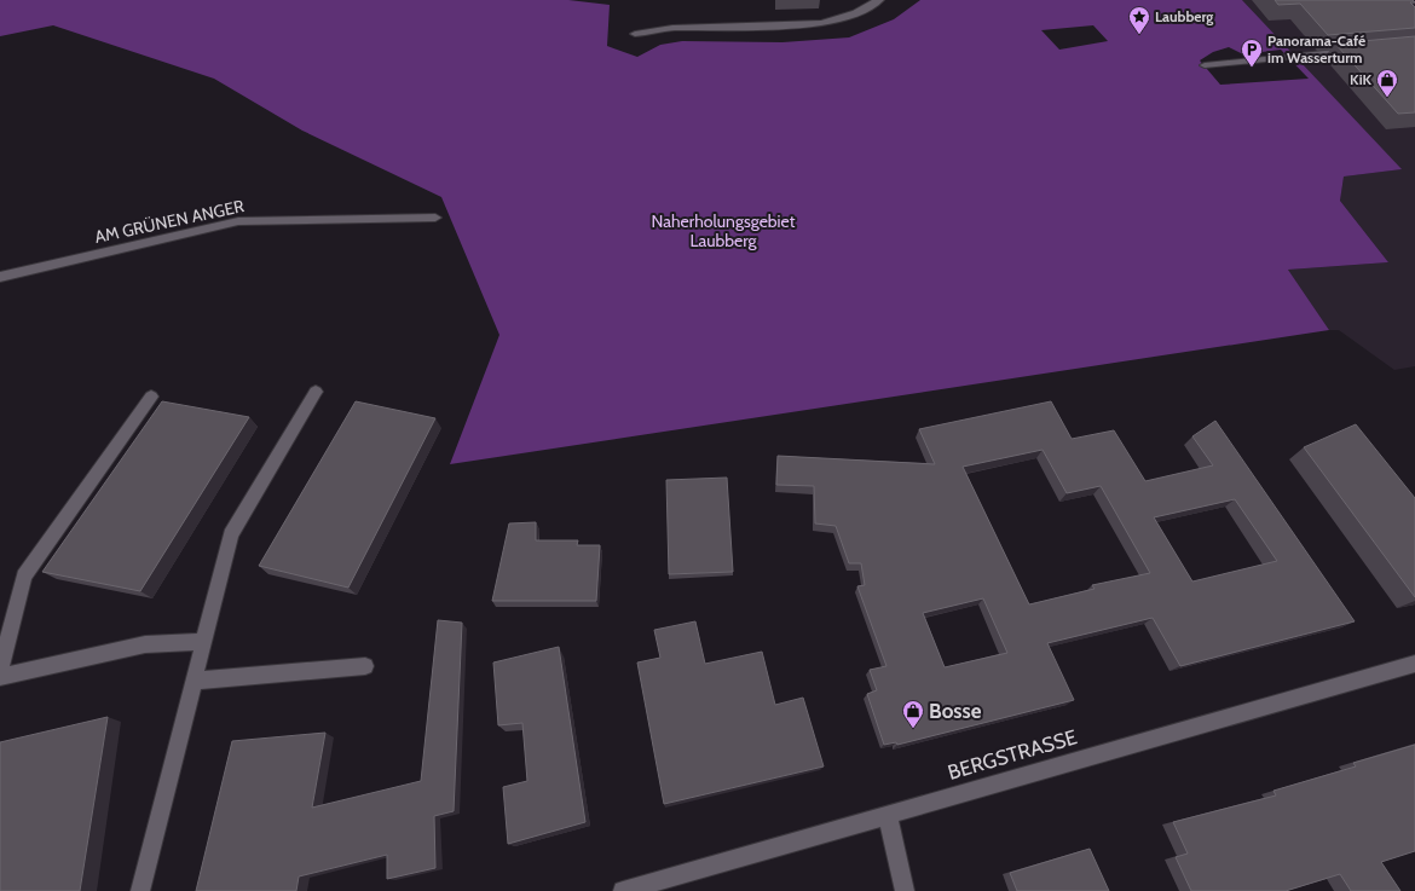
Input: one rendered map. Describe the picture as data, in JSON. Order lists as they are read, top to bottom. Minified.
{"streets":{"street":["AM GRÜNEN ANGER","BERGSTRASSE"]},"parks":["Naherholungsgebiet Laubberg"],"places":{"place":["Laubberg"],"parking":["Panorama-Café im Wasserturm"],"shop":["KiK","Bosse"]}}
